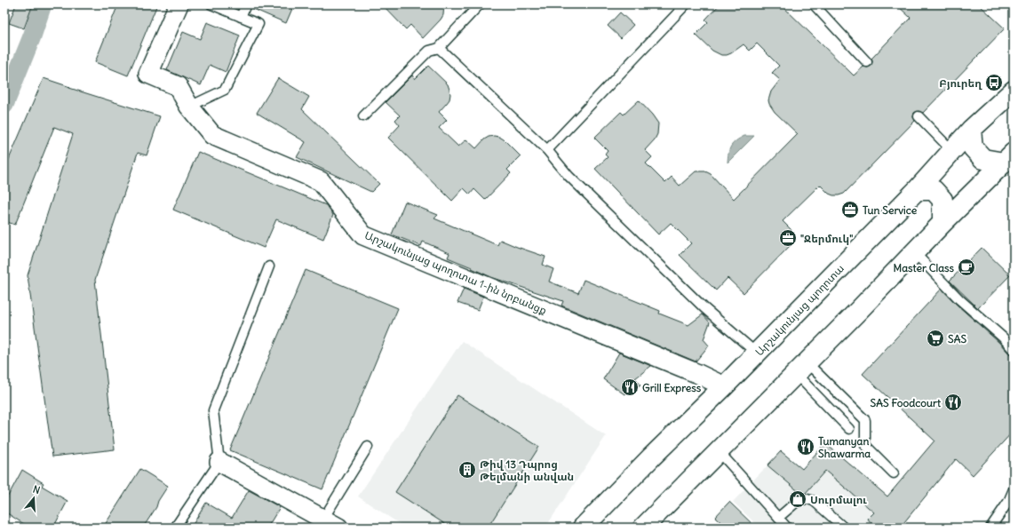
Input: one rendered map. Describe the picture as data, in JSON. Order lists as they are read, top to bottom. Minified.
{"streets":{"main road":["Արշակունյաց պողոտա"],"street":["Արշակունյաց պողոտա 1-ին նրբանցք"]},"crossings":[["Արշակունյաց պողոտա 1-ին նրբանցք","Արշակունյաց պողոտա"]],"places":{"bus stop":["Բյուրեղ"],"office":["Tun Service","\"Ջերմուկ\""],"cafe":["Master Class"],"supermarket":["SAS"],"restaurant":["Grill Express","SAS Foodcourt","Tumanyan Shawarma"],"building":["Թիվ 13 Դպրոց Թելմանի անվան"],"shop":["Սուրմալու"]},"north":"top"}
